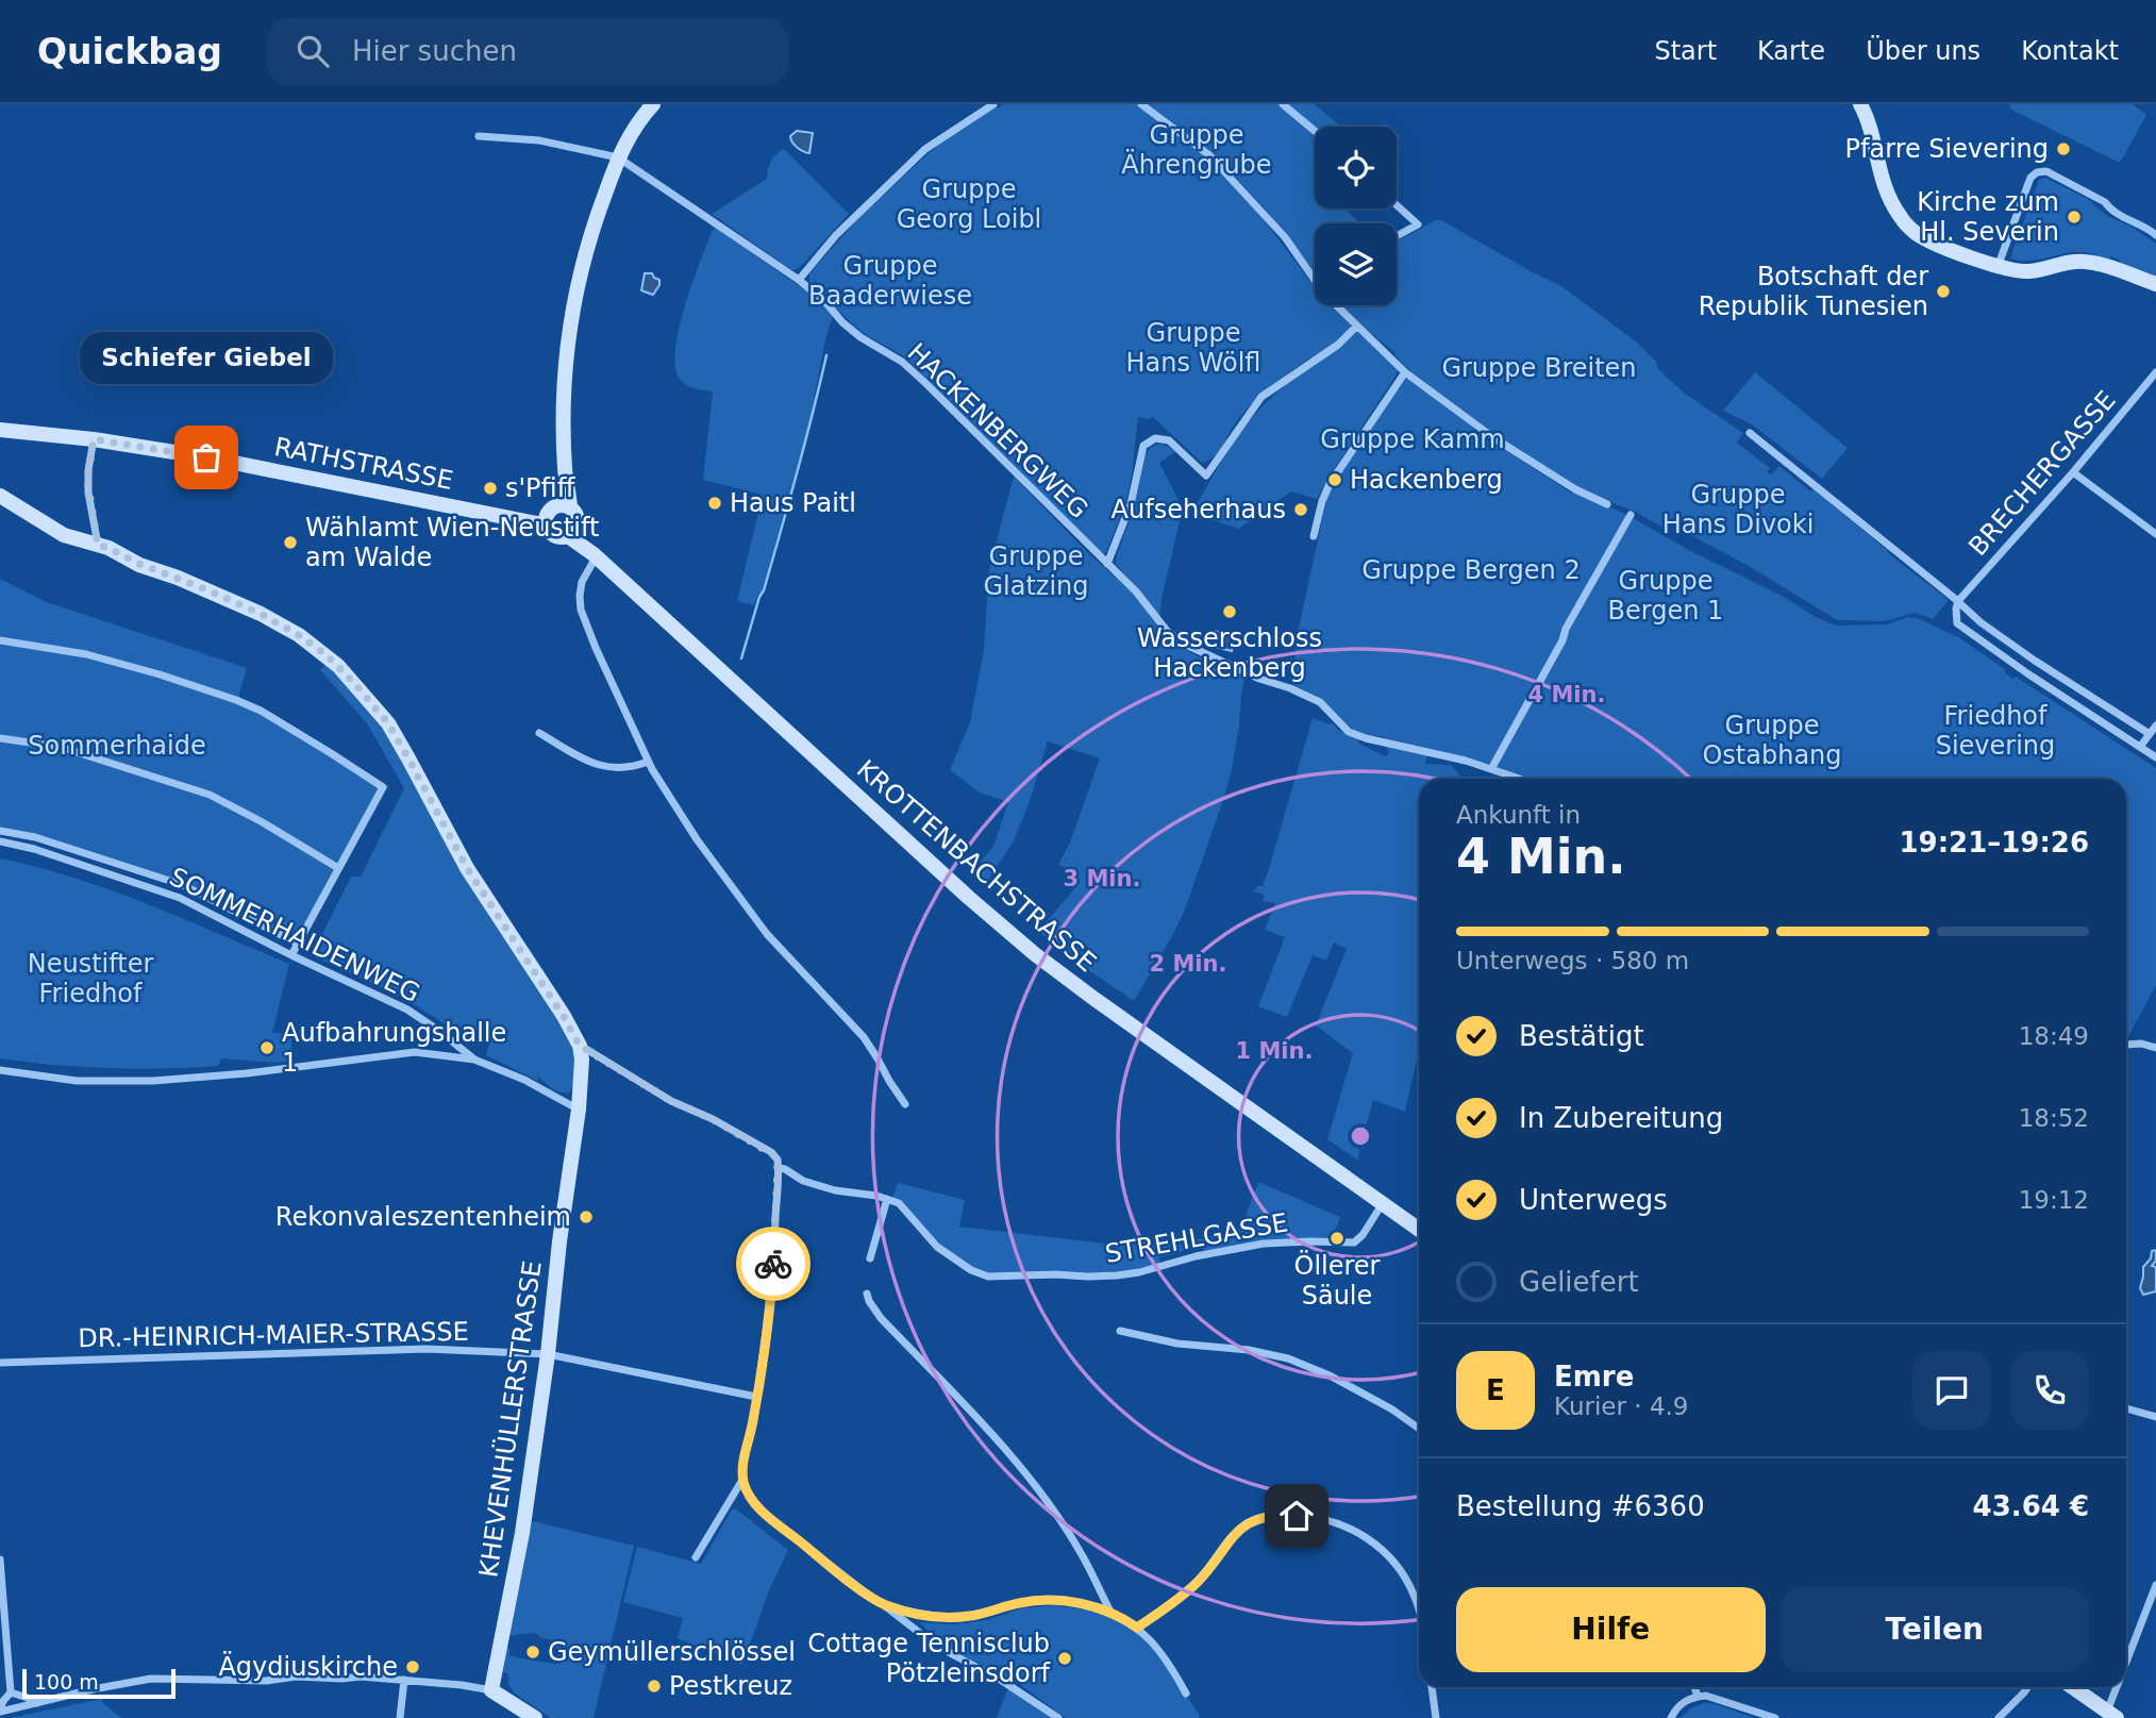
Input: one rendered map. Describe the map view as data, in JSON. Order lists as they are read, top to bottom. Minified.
{"streets":{"main road":["RATHSTRASSE","KROTTENBACHSTRASSE","KHEVENHÜLLERSTRASSE"],"street":["HACKENBERGWEG","BRECHERGASSE","SOMMERHAIDENWEG","STREHLGASSE","DR.-HEINRICH-MAIER-STRASSE"]},"crossings":[["RATHSTRASSE","KROTTENBACHSTRASSE"],["KROTTENBACHSTRASSE","STREHLGASSE"],["STREHLGASSE","KHEVENHÜLLERSTRASSE"],["DR.-HEINRICH-MAIER-STRASSE","KHEVENHÜLLERSTRASSE"]],"parks":["Gruppe Ährengrube","Gruppe Georg Loibl","Gruppe Baaderwiese","Gruppe Hans Wölfl","Gruppe Breiten","Gruppe Kamm","Gruppe Hans Divoki","Gruppe Glatzing","Gruppe Bergen 2","Gruppe Bergen 1","Friedhof Sievering","Gruppe Ostabhang","Sommerhaide","Neustifter Friedhof"],"places":["Pfarre Sievering","Kirche zum Hl. Severin","Botschaft der Republik Tunesien","Schiefer Giebel","Hackenberg","s'Pfiff","Haus Paitl","Aufseherhaus","Wählamt Wien-Neustift am Walde","Wasserschloss Hackenberg","Aufbahrungshalle 1","Rekonvaleszentenheim","Öllerer Säule","Geymüllerschlössel","Cottage Tennisclub Pötzleinsdorf","Ägydiuskirche","Pestkreuz"],"scale_bar":"100 m","page":{"header":"Quickbag","search":"Hier suchen","nav":["Start","Karte","Über uns","Kontakt"],"bubble":"Schiefer Giebel","heading":["4 Min.","Ankunft in","19:21–19:26"],"panel":["Emre","Kurier · 4.9","Bestellung #6360","43.64 €"],"bar":"Unterwegs · 580 m","list":[["Bestätigt","18:49"],["In Zubereitung","18:52"],["Unterwegs","19:12"],"Geliefert"],"round":"E","buttons":["Hilfe","Teilen"],"scale":"100 m"},"rings":["4 Min.","3 Min.","2 Min.","1 Min."]}
